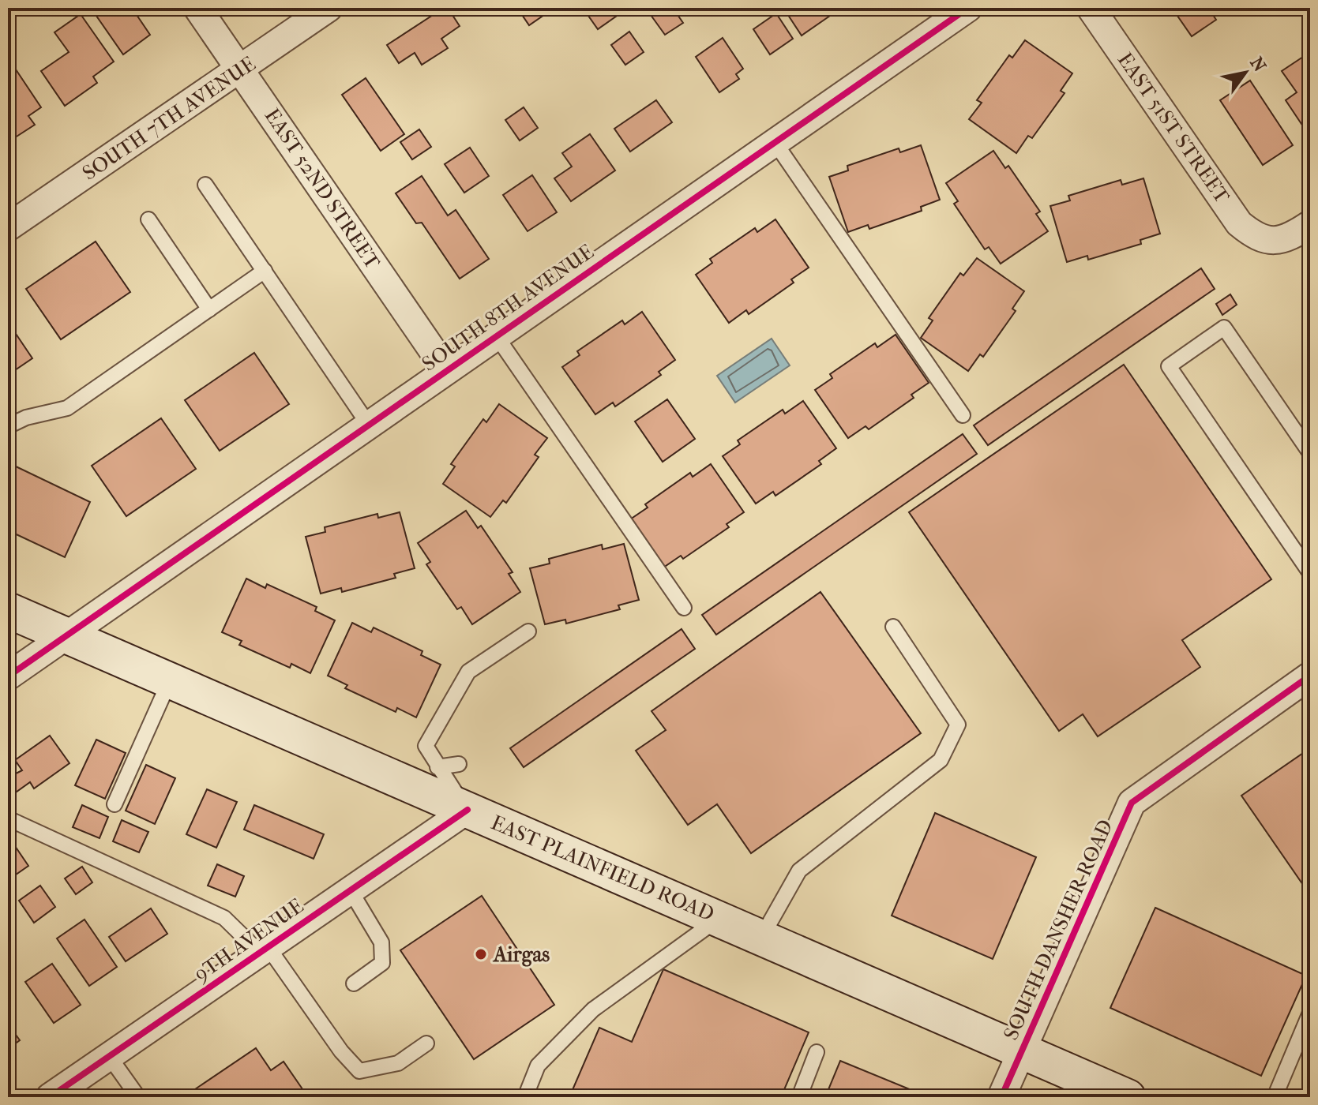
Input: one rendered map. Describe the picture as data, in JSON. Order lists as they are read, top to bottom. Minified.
{"streets":{"main road":["EAST PLAINFIELD ROAD"],"street":["SOUTH 7TH AVENUE","EAST 51ST STREET","EAST 52ND STREET","SOUTH 8TH AVENUE","SOUTH DANSHER ROAD","9TH AVENUE"]},"crossings":[["SOUTH 7TH AVENUE","EAST 52ND STREET"],["EAST 52ND STREET","SOUTH 8TH AVENUE"],["SOUTH 8TH AVENUE","EAST PLAINFIELD ROAD"],["EAST PLAINFIELD ROAD","SOUTH DANSHER ROAD"],["EAST PLAINFIELD ROAD","9TH AVENUE"]],"places":["Airgas"],"north":"top right"}
